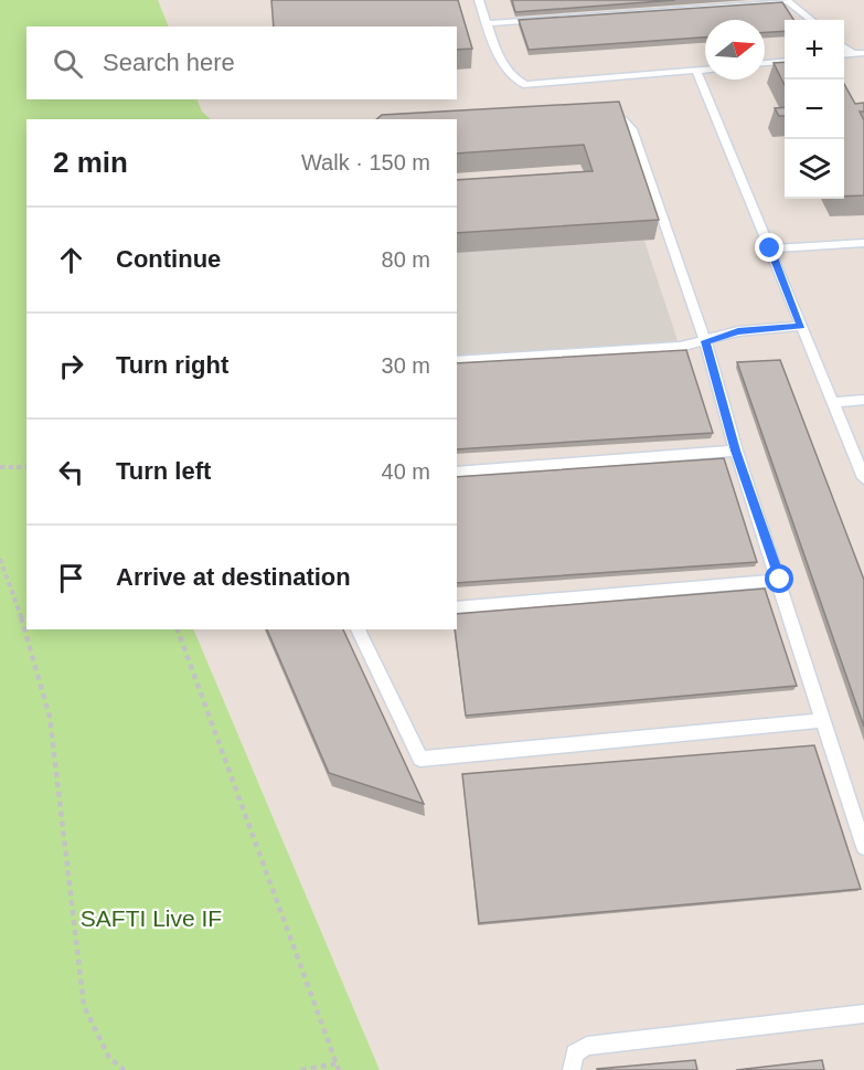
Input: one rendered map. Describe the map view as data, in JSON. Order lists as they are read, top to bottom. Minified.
{"parks":["SAFTI Live IF"],"north":"right","page":{"map_buttons":["+","−"],"search":"Search here","heading":["2 min","Walk · 150 m"],"list":[["Continue","80 m"],["Turn right","30 m"],["Turn left","40 m"],"Arrive at destination"]}}
